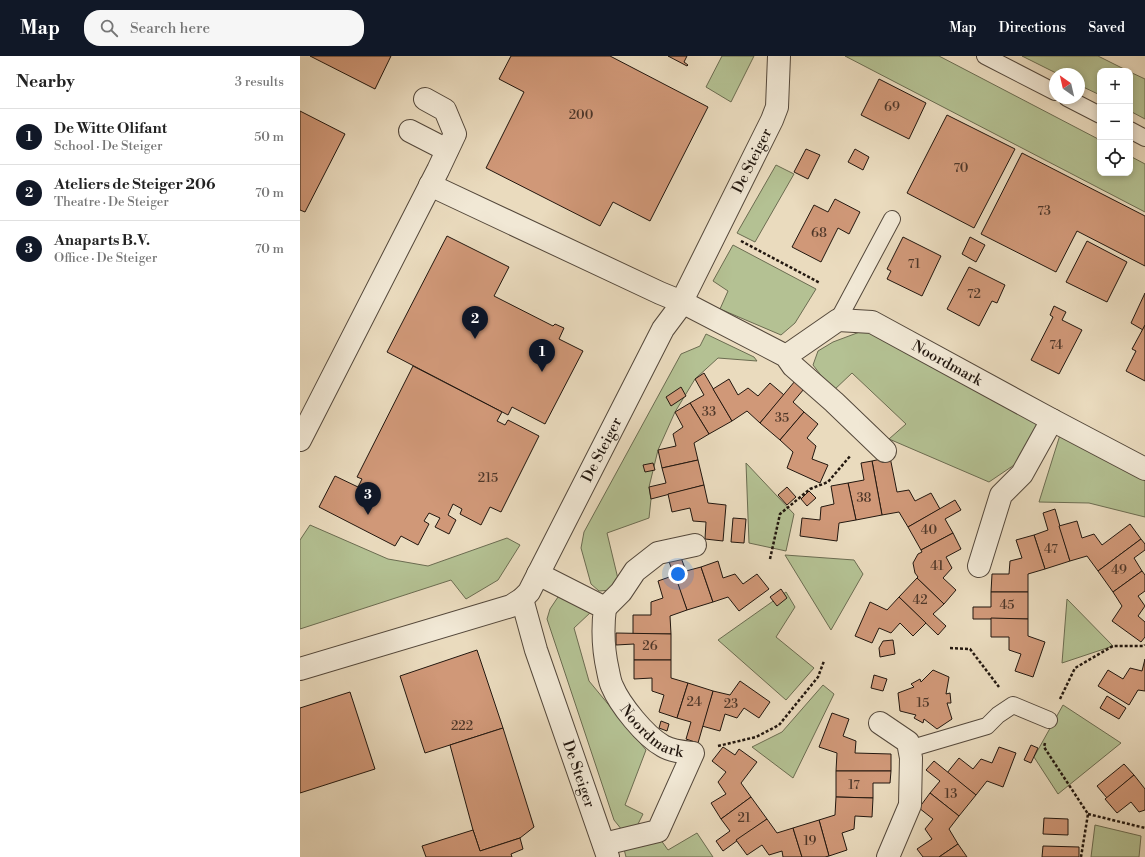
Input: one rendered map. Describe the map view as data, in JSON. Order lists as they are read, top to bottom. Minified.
{"streets":{"street":["De Steiger","Noordmark"]},"crossings":[["De Steiger","Noordmark"]],"house_numbers":["69","200","70","73","68","71","72","74","33","35","215","38","40","47","41","49","42","45","26","24","15","23","222","17","13","21","19"],"north":"top left","page":{"header":"Map","search":"Search here","nav":["Map","Directions","Saved"],"heading":["Nearby","3 results"],"map_buttons":["+","−"],"list":[{"mark":"1","name":"De Witte Olifant","note":"School · De Steiger","value":"50 m"},{"mark":"2","name":"Ateliers de Steiger 206","note":"Theatre · De Steiger","value":"70 m"},{"mark":"3","name":"Anaparts B.V.","note":"Office · De Steiger","value":"70 m"}],"pins":["2","1","3"]}}
